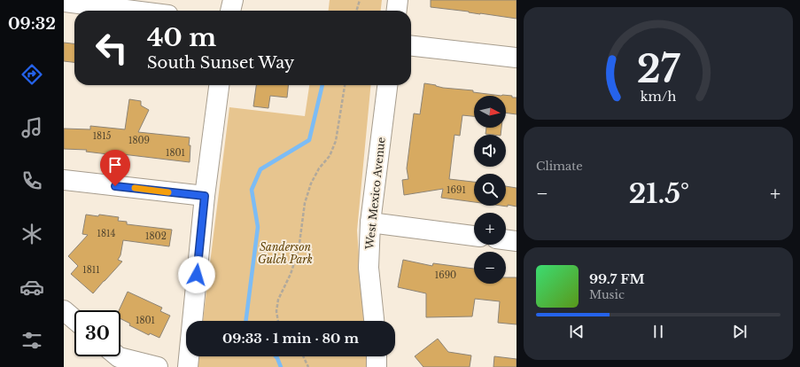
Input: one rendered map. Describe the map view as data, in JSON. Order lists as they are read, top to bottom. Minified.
{"streets":{"street":["West Mexico Avenue"]},"parks":["Sanderson Gulch Park"],"house_numbers":["1815","1809","1801","1691","1814","1802","1811","1690","1801"],"north":"right","page":{"tabs":"09:32","turn":["40 m","South Sunset Way"],"map_buttons":["+","−"],"tile":"Climate","heat":["−","21.5°","+"],"song":["99.7 FM","Music"],"limit":"30","trip":"09:33 · 1 min · 80 m","gauge":["27","km/h"]}}
